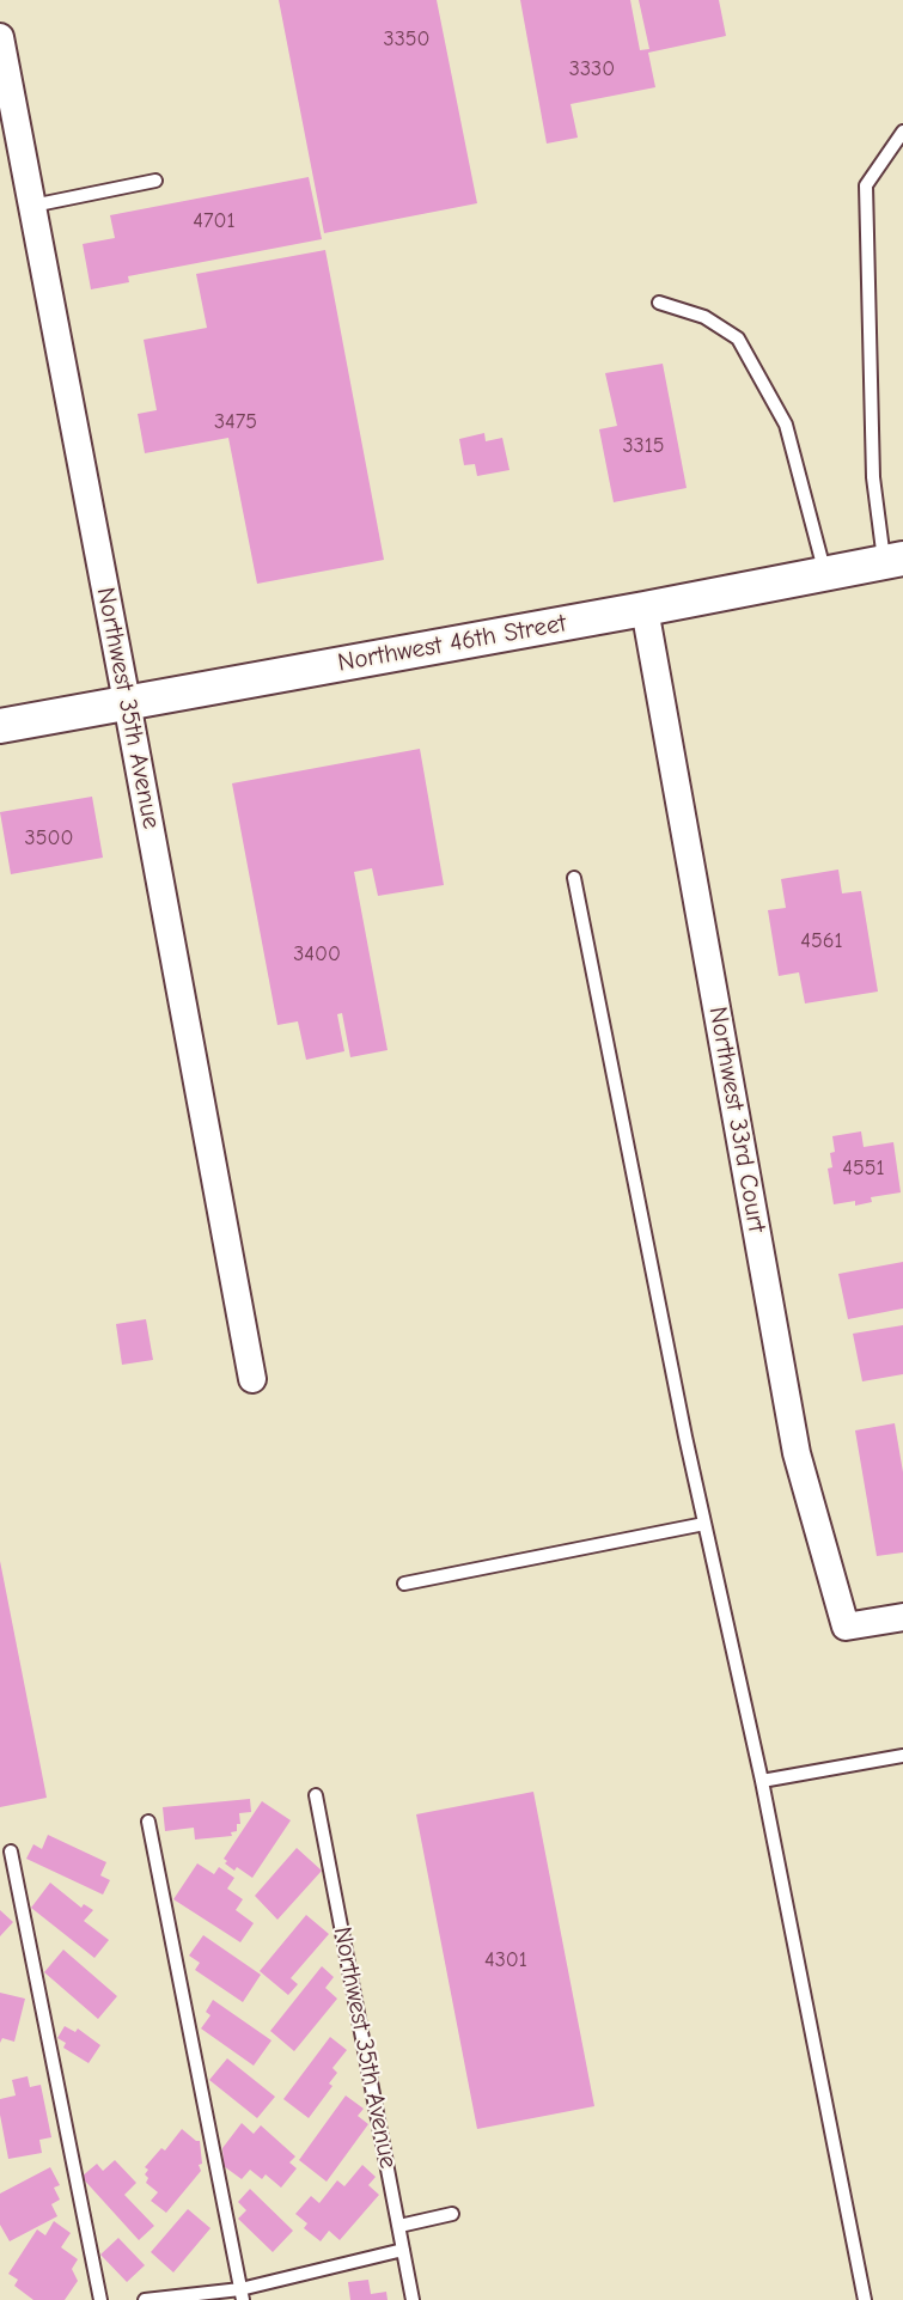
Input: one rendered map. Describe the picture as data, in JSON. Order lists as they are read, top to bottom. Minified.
{"streets":{"street":["Northwest 46th Street","Northwest 35th Avenue","Northwest 33rd Court"]},"crossings":[["Northwest 46th Street","Northwest 35th Avenue"],["Northwest 46th Street","Northwest 33rd Court"]],"house_numbers":["3350","3330","4701","3475","3315","3500","4561","3400","4551","4301"]}
